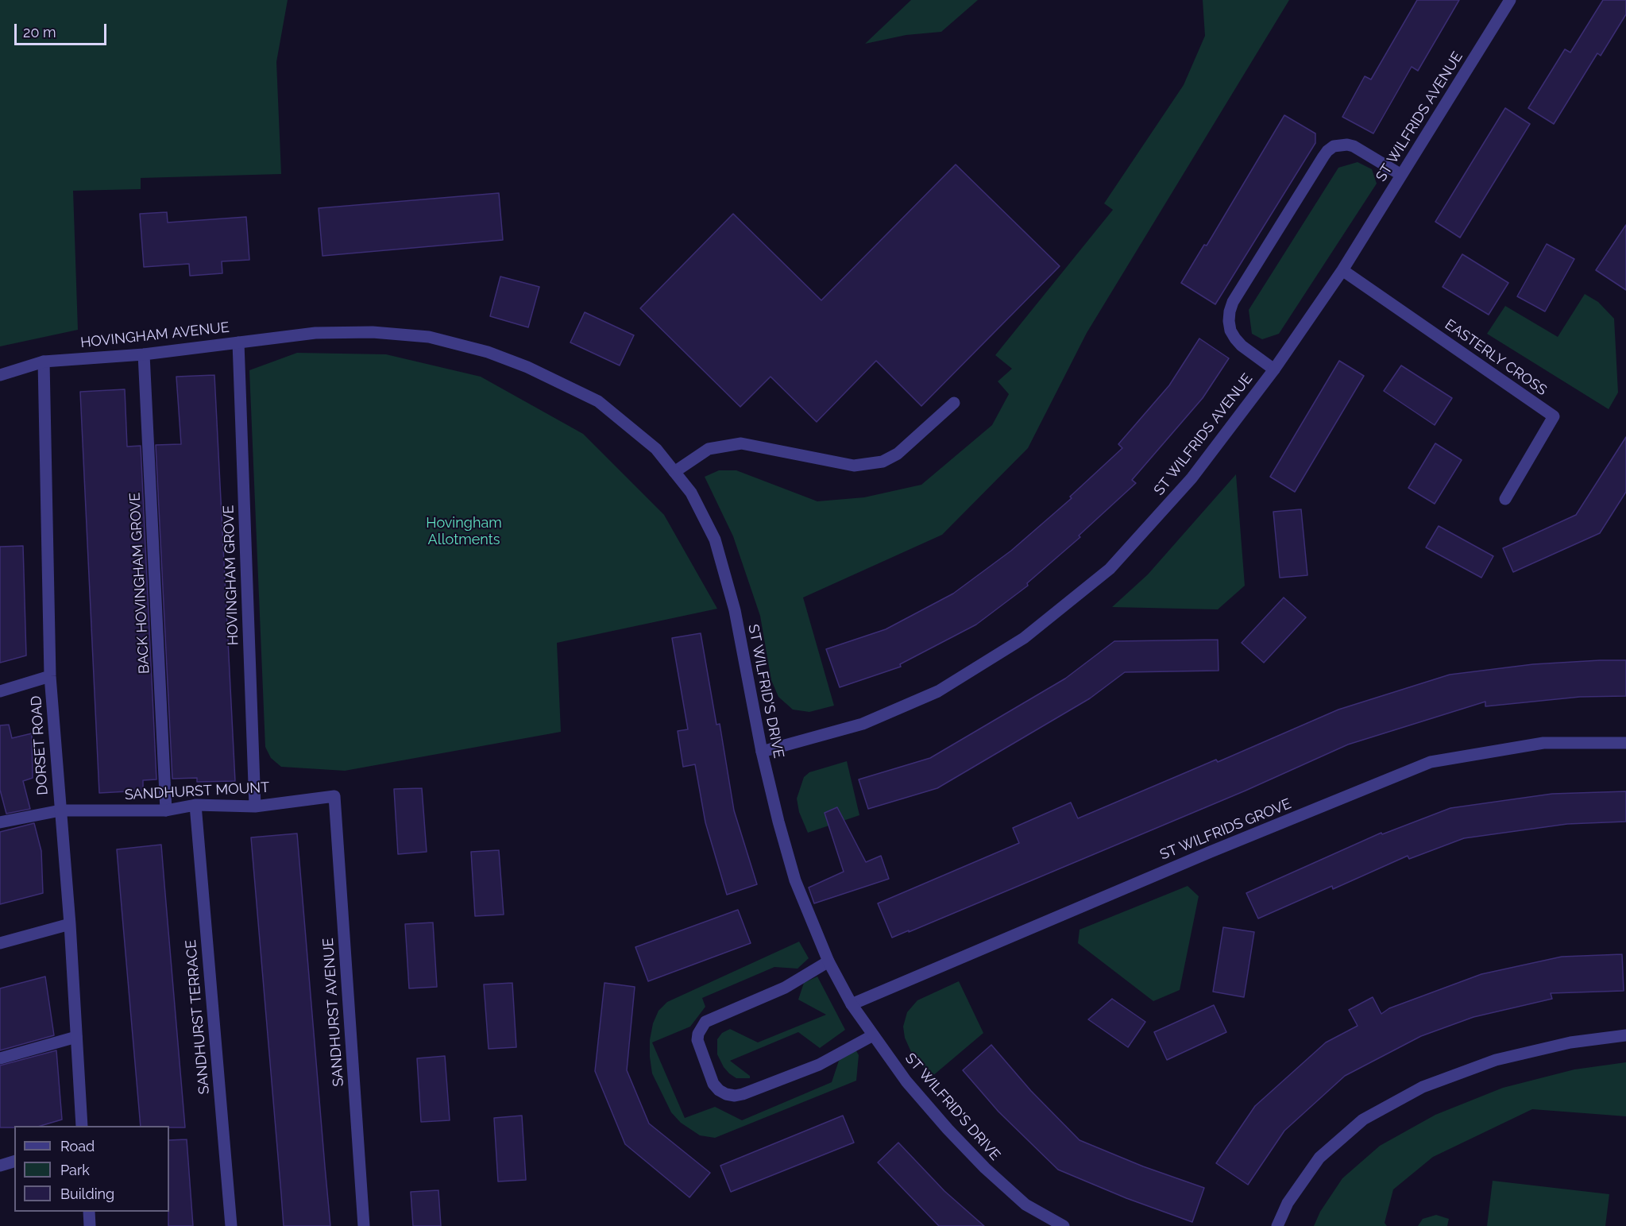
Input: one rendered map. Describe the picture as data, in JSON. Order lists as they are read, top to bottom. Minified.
{"streets":{"street":["ST WILFRIDS AVENUE","HOVINGHAM AVENUE","EASTERLY CROSS","HOVINGHAM GROVE","BACK HOVINGHAM GROVE","ST WILFRID'S DRIVE","DORSET ROAD","SANDHURST MOUNT","ST WILFRIDS GROVE","SANDHURST AVENUE","SANDHURST TERRACE"]},"crossings":[["ST WILFRIDS AVENUE","EASTERLY CROSS"],["ST WILFRIDS AVENUE","ST WILFRID'S DRIVE"],["HOVINGHAM AVENUE","HOVINGHAM GROVE"],["HOVINGHAM AVENUE","BACK HOVINGHAM GROVE"],["HOVINGHAM AVENUE","ST WILFRID'S DRIVE"],["HOVINGHAM AVENUE","DORSET ROAD"],["HOVINGHAM GROVE","SANDHURST MOUNT"],["BACK HOVINGHAM GROVE","SANDHURST MOUNT"],["ST WILFRID'S DRIVE","ST WILFRIDS GROVE"],["DORSET ROAD","SANDHURST MOUNT"],["SANDHURST MOUNT","SANDHURST AVENUE"],["SANDHURST MOUNT","SANDHURST TERRACE"]],"parks":["Hovingham Allotments"],"legend":["Road","Park","Building"],"scale_bar":"20 m"}
